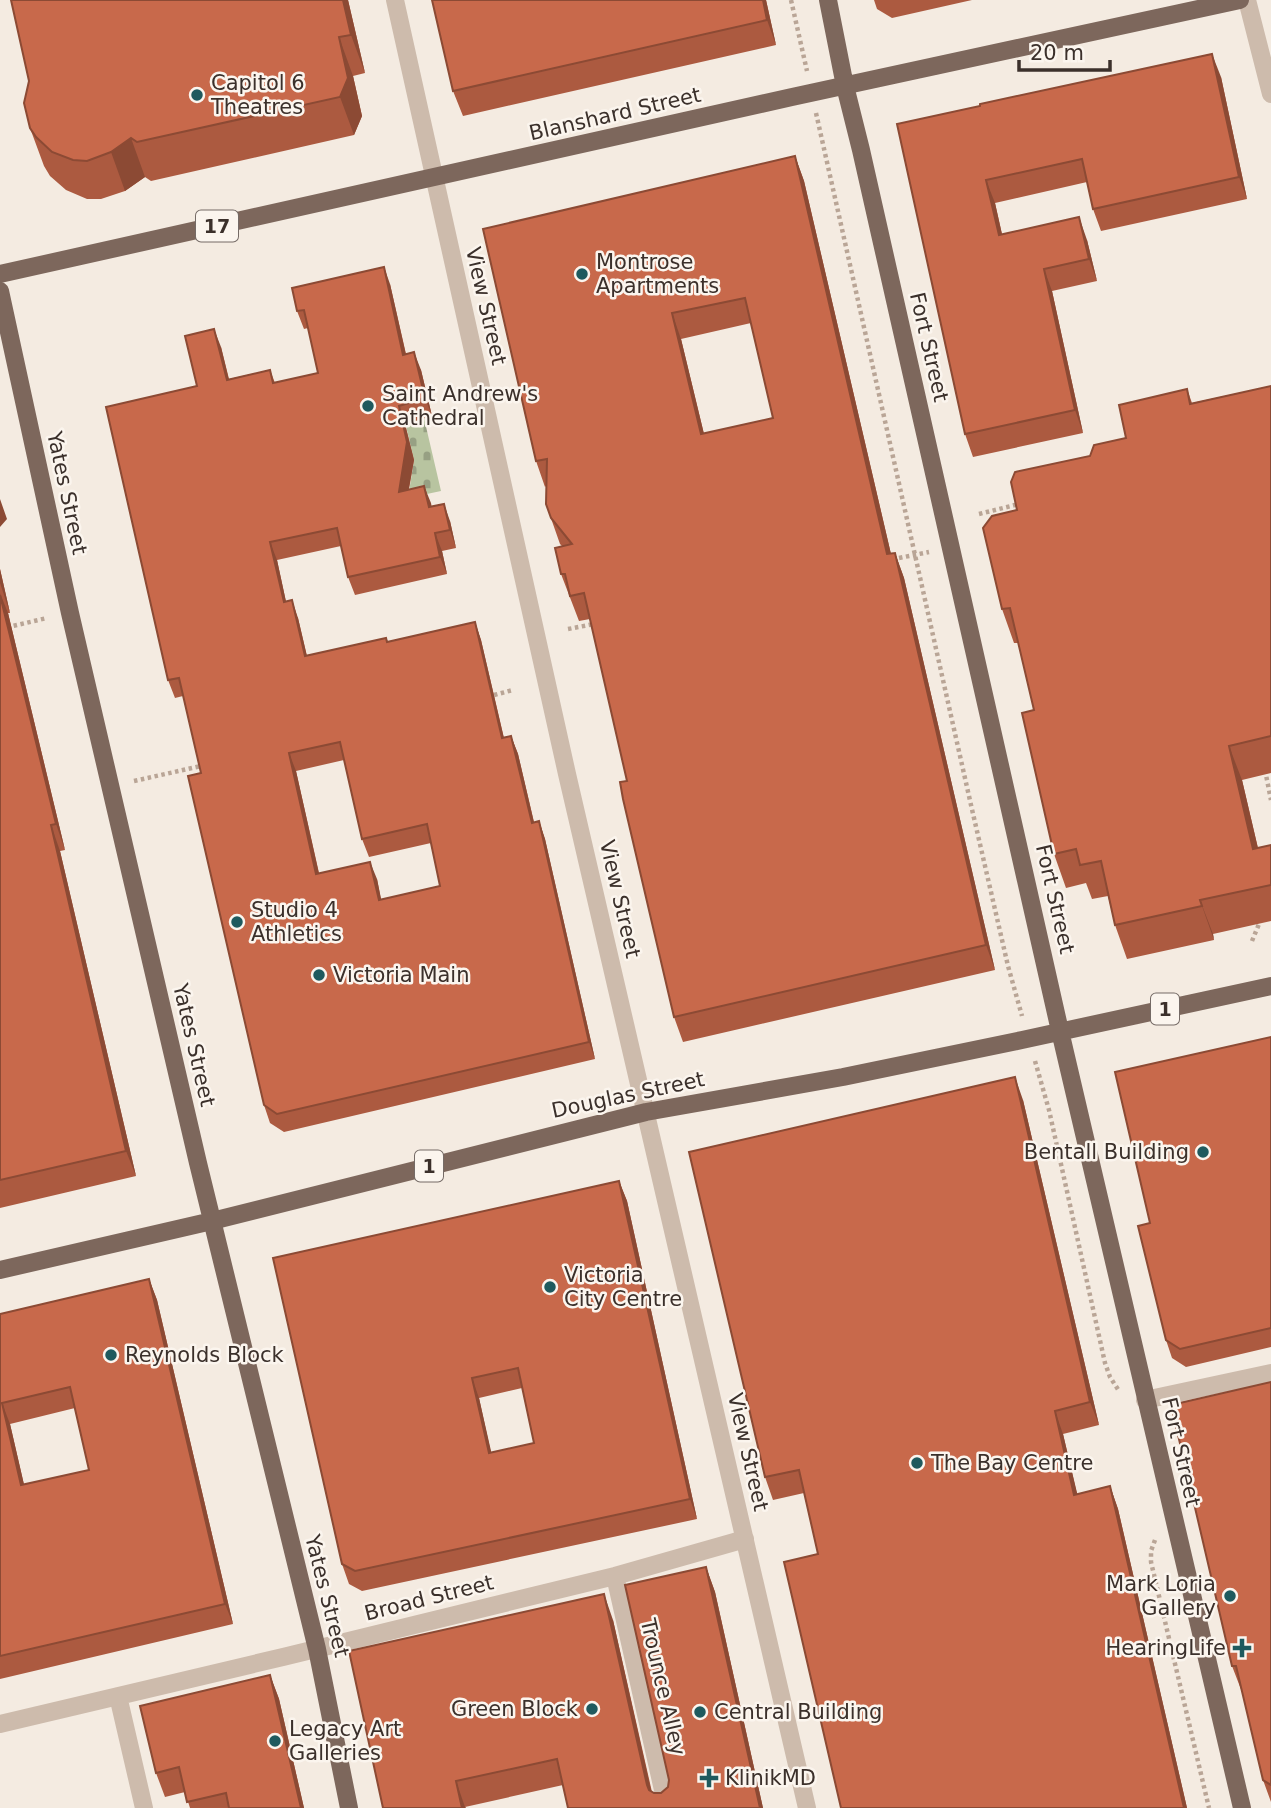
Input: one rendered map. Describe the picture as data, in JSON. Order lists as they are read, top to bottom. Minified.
{"streets":{"main road":["Blanshard Street","17","Fort Street","Yates Street","1","Douglas Street"],"street":["View Street","Broad Street","Trounce Alley"]},"crossings":[["Blanshard Street","View Street"],["Blanshard Street","Fort Street"],["View Street","Douglas Street"],["View Street","Broad Street"],["Fort Street","Douglas Street"],["Yates Street","Douglas Street"],["Yates Street","Broad Street"],["Broad Street","Trounce Alley"]],"places":{"other":["Capitol 6 Theatres","Montrose Apartments","Saint Andrew's Cathedral","Studio 4 Athletics","Victoria Main","Bentall Building","Victoria City Centre","Reynolds Block","The Bay Centre","Mark Loria Gallery","Green Block","Central Building","Legacy Art Galleries"],"health":["HearingLife","KlinikMD"]},"scale_bar":"20 m"}
